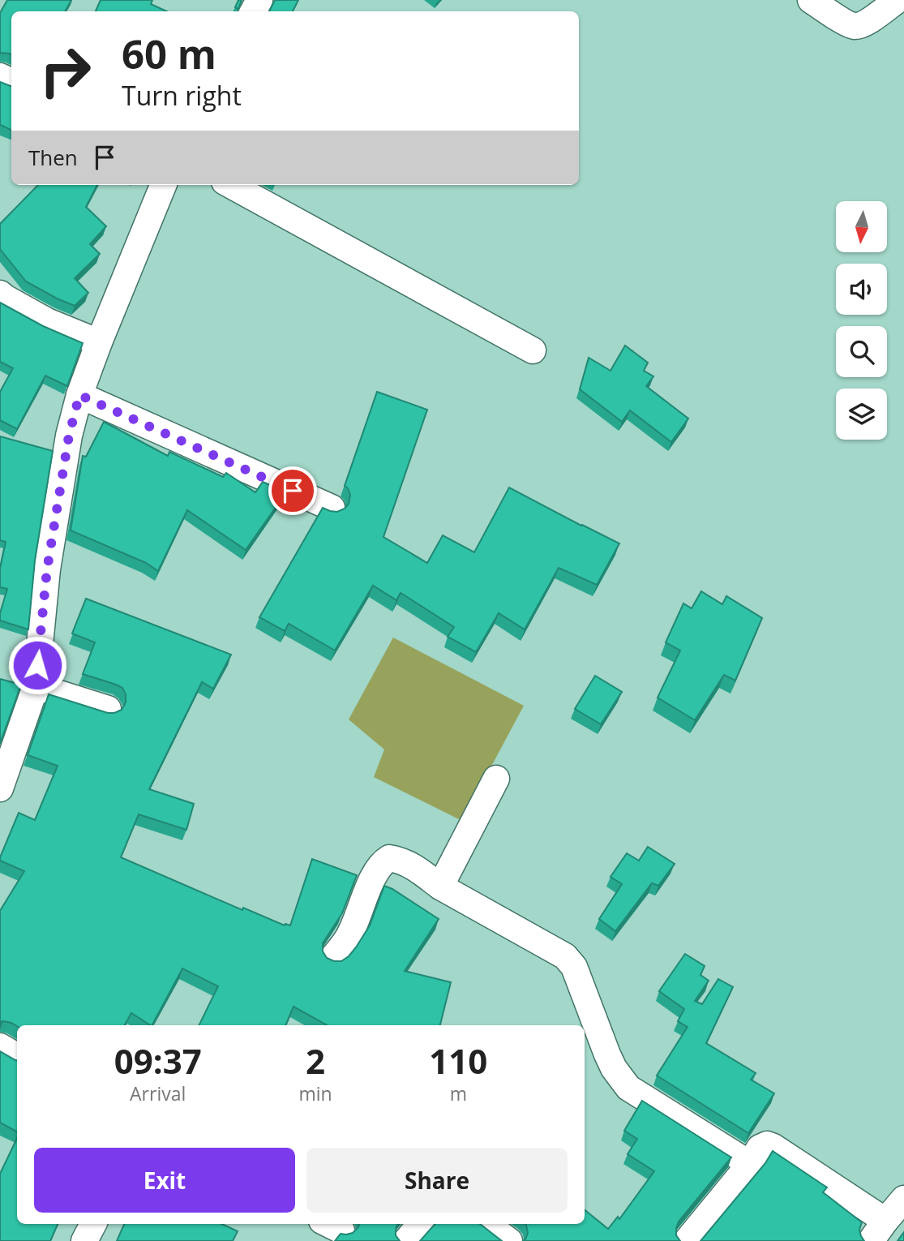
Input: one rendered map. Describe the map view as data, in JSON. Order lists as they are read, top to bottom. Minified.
{"north":"bottom","page":{"turn":["60 m","Turn right"],"then":"Then","eta":["09:37","Arrival","2","min","110","m"],"buttons":["Exit","Share"]}}
